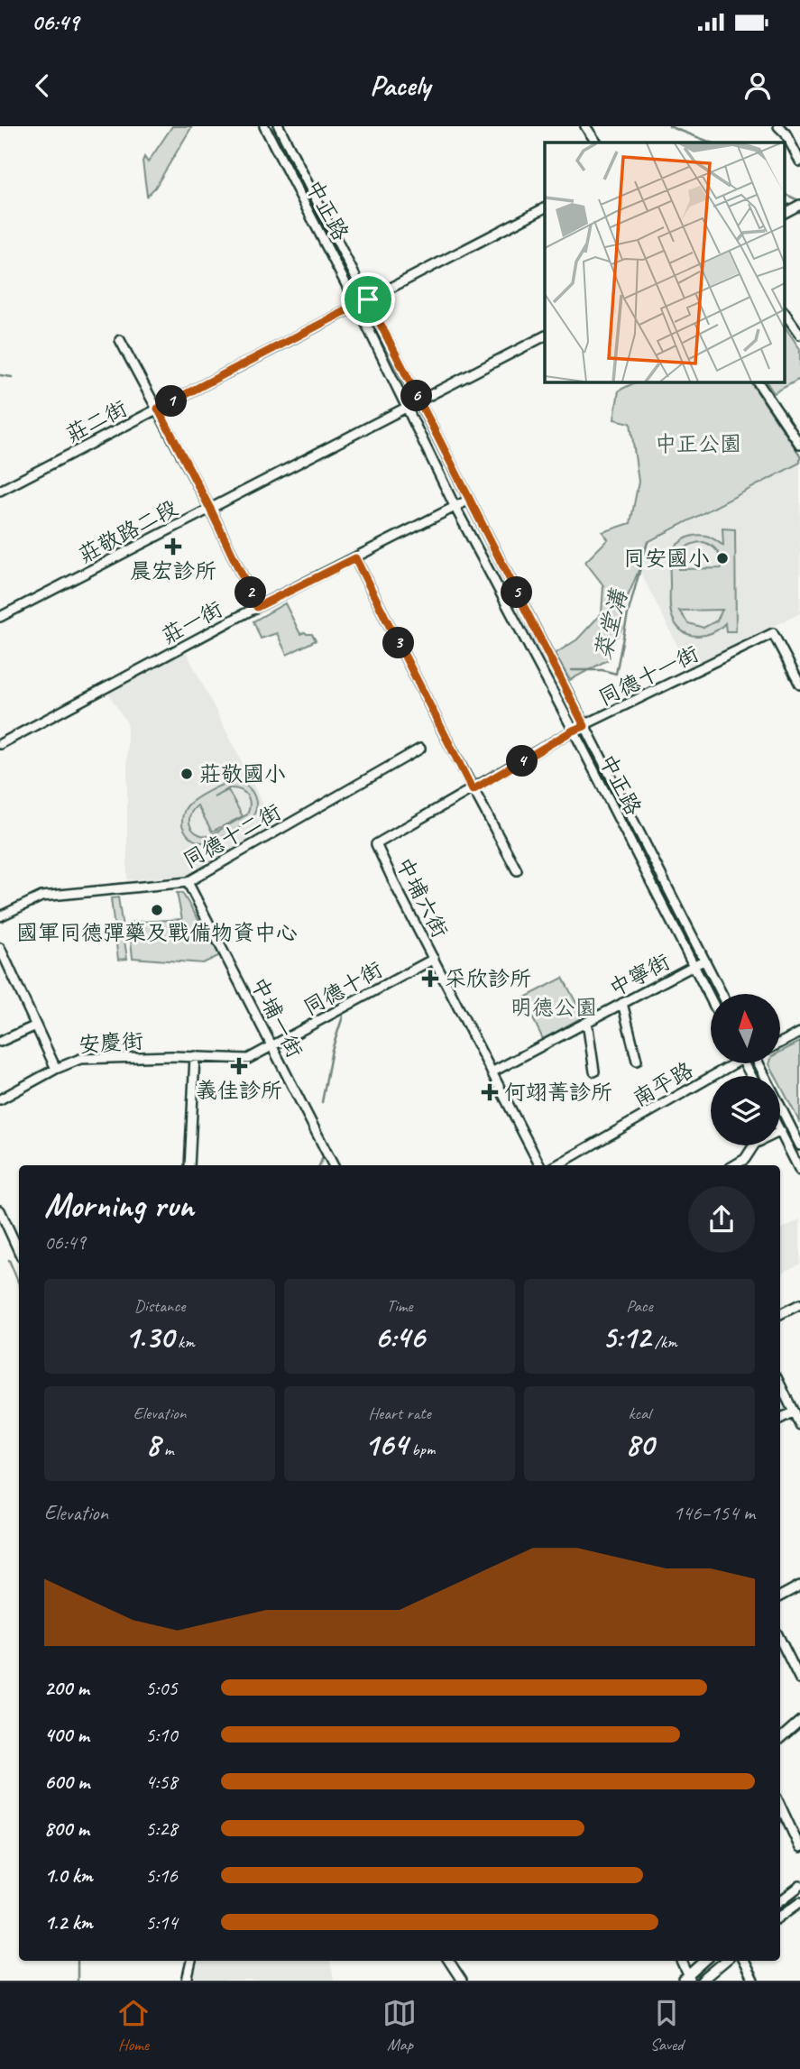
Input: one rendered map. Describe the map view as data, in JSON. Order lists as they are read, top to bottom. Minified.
{"streets":{"street":["中正路","莊二街","莊敬路二段","莊一街","同德十一街","同德十二街","中埔六街","中寧街","同德十街","中埔一街","安慶街","南平路"]},"crossings":[["中正路","莊二街"],["中正路","莊敬路二段"],["中正路","莊一街"],["中正路","同德十一街"],["中正路","中寧街"],["同德十一街","中埔六街"],["同德十二街","中埔一街"],["中埔六街","中寧街"],["中埔六街","同德十街"],["同德十街","中埔一街"],["同德十街","安慶街"]],"water":["菜堂溝"],"parks":["中正公園","明德公園"],"places":{"health":["晨宏診所","采欣診所","義佳診所","何翊菁診所"],"other":["同安國小","莊敬國小","國軍同德彈藥及戰備物資中心"]},"north":"top","page":{"status":"06:49","header":"Pacely","pins":["6","1","2","5","3","4"],"heading":["Morning run","06:49"],"stats":[["Distance","1.30 km"],["Time","6:46"],["Pace","5:12 /km"],["Elevation","8 m"],["Heart rate","164 bpm"],["kcal","80"]],"chart":["Elevation","146–154 m"],"list":[{"name":"200 m","note":"5:05"},{"name":"400 m","note":"5:10"},{"name":"600 m","note":"4:58"},{"name":"800 m","note":"5:28"},{"name":"1.0 km","note":"5:16"},{"name":"1.2 km","note":"5:14"}],"tabs":["Home","Map","Saved"]}}
